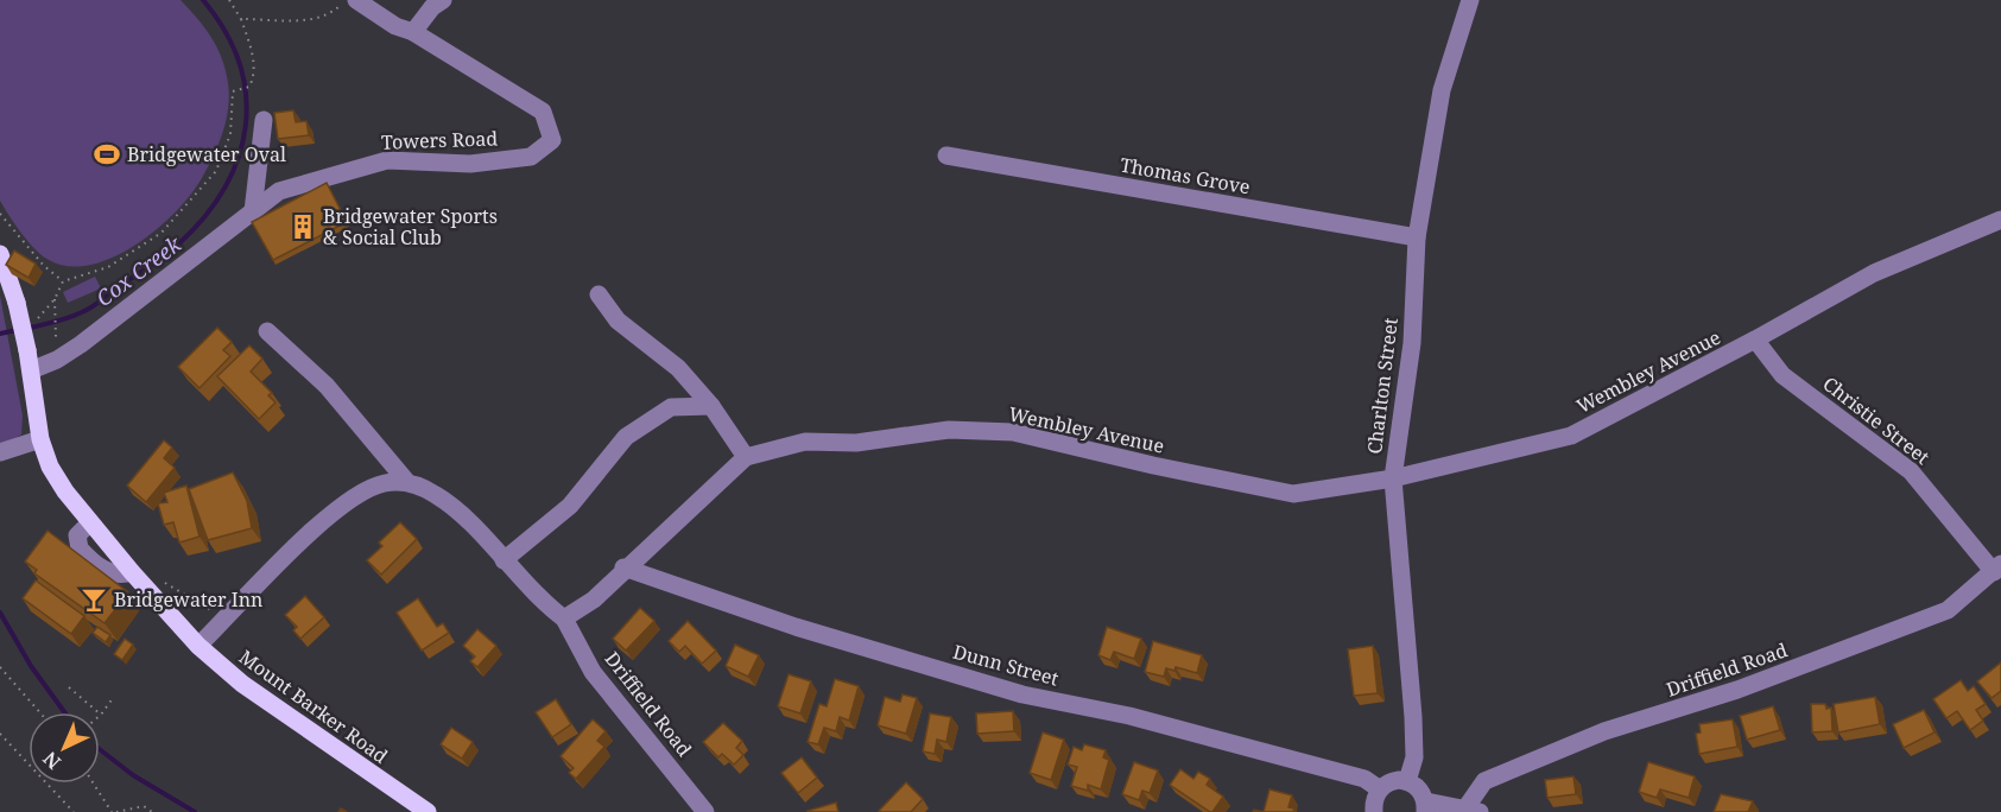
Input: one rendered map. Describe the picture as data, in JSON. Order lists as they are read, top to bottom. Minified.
{"streets":{"main road":["Mount Barker Road"],"street":["Towers Road","Thomas Grove","Wembley Avenue","Charlton Street","Christie Street","Dunn Street","Driffield Road"]},"crossings":[["Towers Road","Mount Barker Road"],["Thomas Grove","Charlton Street"],["Wembley Avenue","Charlton Street"],["Wembley Avenue","Christie Street"],["Wembley Avenue","Dunn Street"],["Wembley Avenue","Driffield Road"],["Christie Street","Driffield Road"]],"water":["Cox Creek"],"places":{"sports":["Bridgewater Oval"],"building":["Bridgewater Sports & Social Club"],"bar":["Bridgewater Inn"]},"north":"bottom left"}
